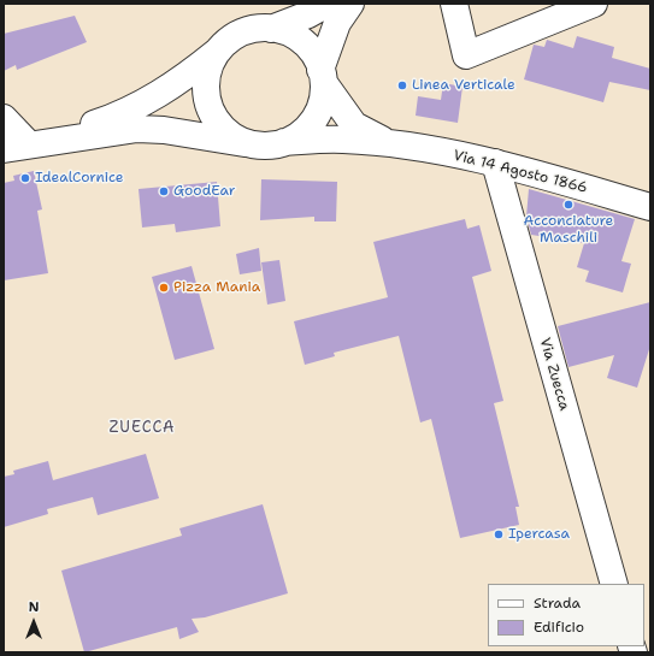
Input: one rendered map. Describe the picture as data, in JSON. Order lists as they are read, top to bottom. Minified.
{"streets":{"main road":["Via 14 Agosto 1866","Via Zuecca"]},"crossings":[["Via 14 Agosto 1866","Via Zuecca"]],"districts":["ZUECCA"],"places":["Linea Verticale","IdealCornice","GoodEar","Acconciature Maschili","Pizza Mania","Ipercasa"],"legend":["Strada","Edificio"],"north":"top"}
